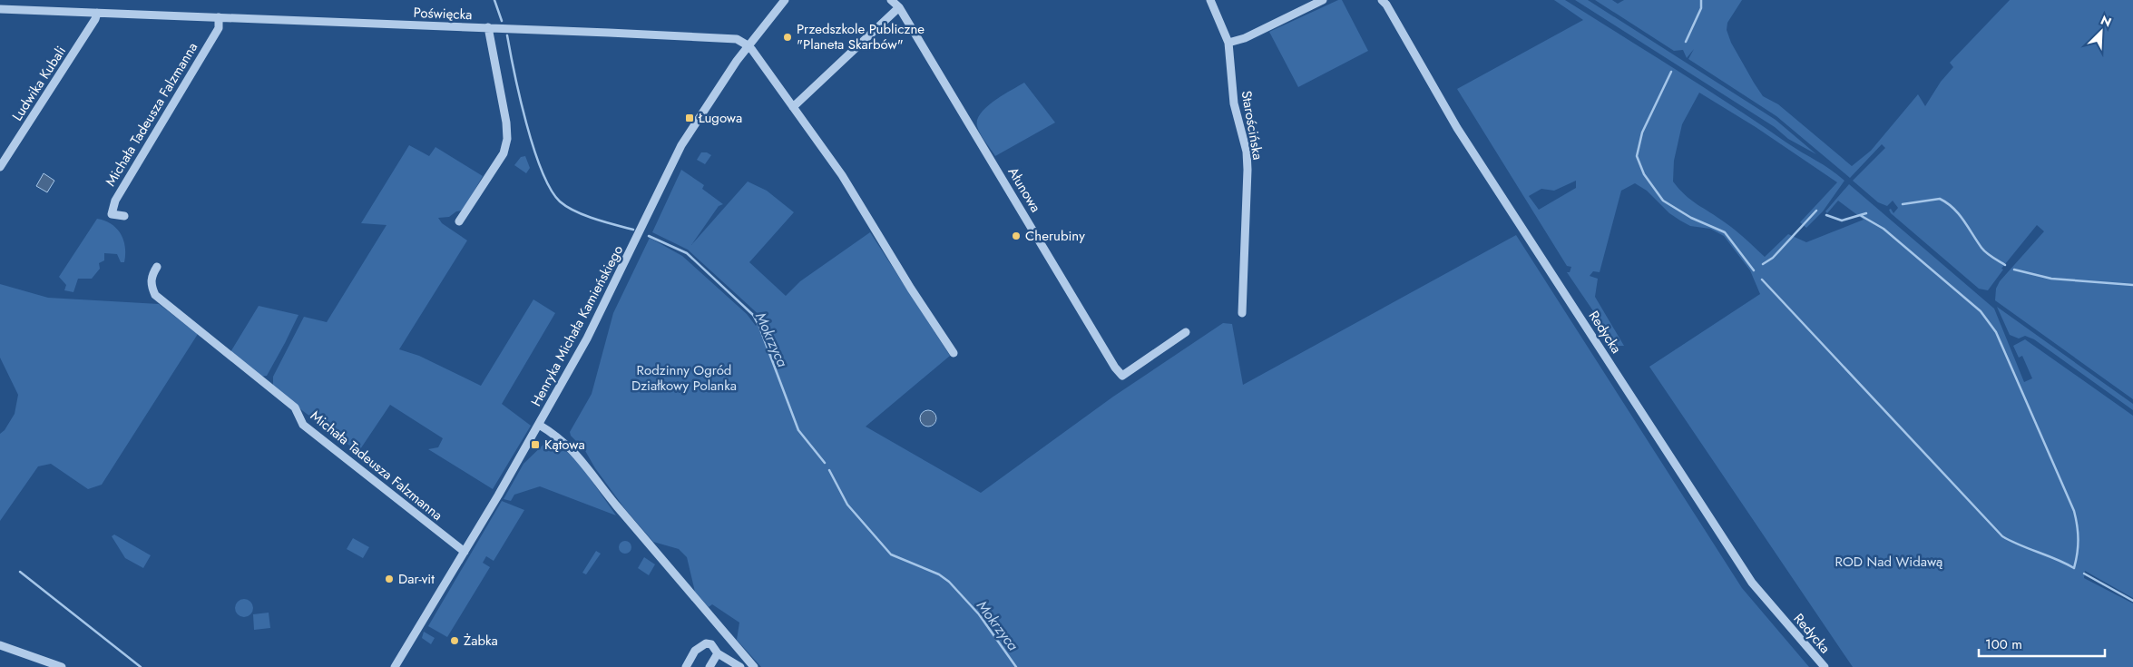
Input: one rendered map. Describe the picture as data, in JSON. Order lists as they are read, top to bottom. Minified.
{"streets":{"street":["Poświęcka","Ludwika Kubali","Michała Tadeusza Falzmanna","Starościńska","Ałunowa","Henryka Michała Kamieńskiego","Redycka"]},"crossings":[["Poświęcka","Ludwika Kubali"],["Poświęcka","Michała Tadeusza Falzmanna"],["Poświęcka","Henryka Michała Kamieńskiego"],["Michała Tadeusza Falzmanna","Henryka Michała Kamieńskiego"]],"water":["Mokrzyca"],"parks":["Rodzinny Ogród Działkowy Polanka","ROD Nad Widawą"],"places":{"other":["Przedszkole Publiczne \"Planeta Skarbów\"","Cherubiny","Dar-vit","Żabka"],"transit":["Ługowa","Kątowa"]},"scale_bar":"100 m","north":"top right"}
